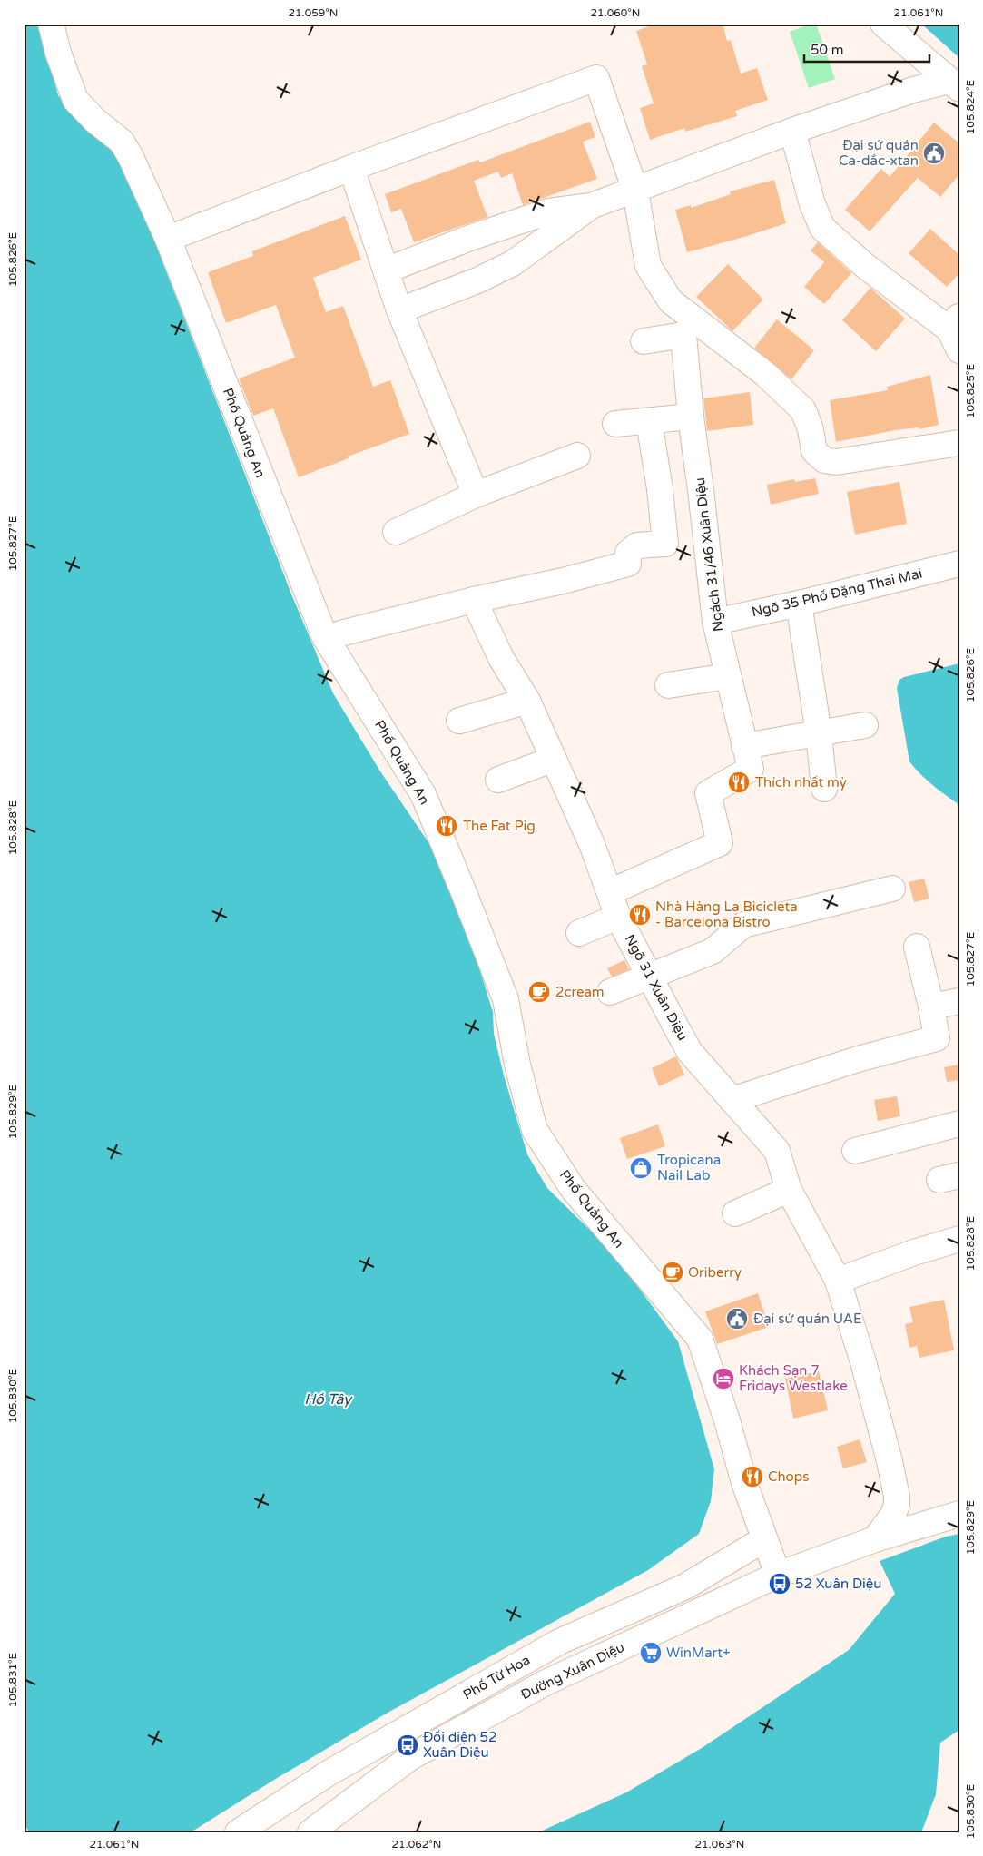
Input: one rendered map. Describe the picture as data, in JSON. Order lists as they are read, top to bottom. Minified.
{"streets":{"street":["Phố Quảng An","Ngách 31/46 Xuân Diệu","Ngõ 35 Phố Đặng Thai Mai","Ngõ 31 Xuân Diệu","Đường Xuân Diệu","Phố Từ Hoa"]},"crossings":[["Phố Quảng An","Đường Xuân Diệu"],["Phố Quảng An","Phố Từ Hoa"],["Ngách 31/46 Xuân Diệu","Ngõ 35 Phố Đặng Thai Mai"],["Ngách 31/46 Xuân Diệu","Ngõ 31 Xuân Diệu"],["Ngõ 31 Xuân Diệu","Đường Xuân Diệu"]],"water":["Hồ Tây"],"places":{"public building":["Đại sứ quán Ca-dắc-xtan","Đại sứ quán UAE"],"restaurant":["Thích nhất mỳ","The Fat Pig","Nhà Hàng La Bicicleta - Barcelona Bistro","Chops"],"cafe":["2cream","Oriberry"],"shop":["Tropicana Nail Lab"],"hotel":["Khách Sạn 7 Fridays Westlake"],"bus stop":["52 Xuân Diệu","Đối diện 52 Xuân Diệu"],"supermarket":["WinMart+"]},"scale_bar":"50 m","coordinates":["21.059°N","21.060°N","21.061°N","105.824°E","105.826°E","105.825°E","105.827°E","105.828°E","105.829°E","105.830°E","105.831°E","21.062°N","21.063°N"]}
